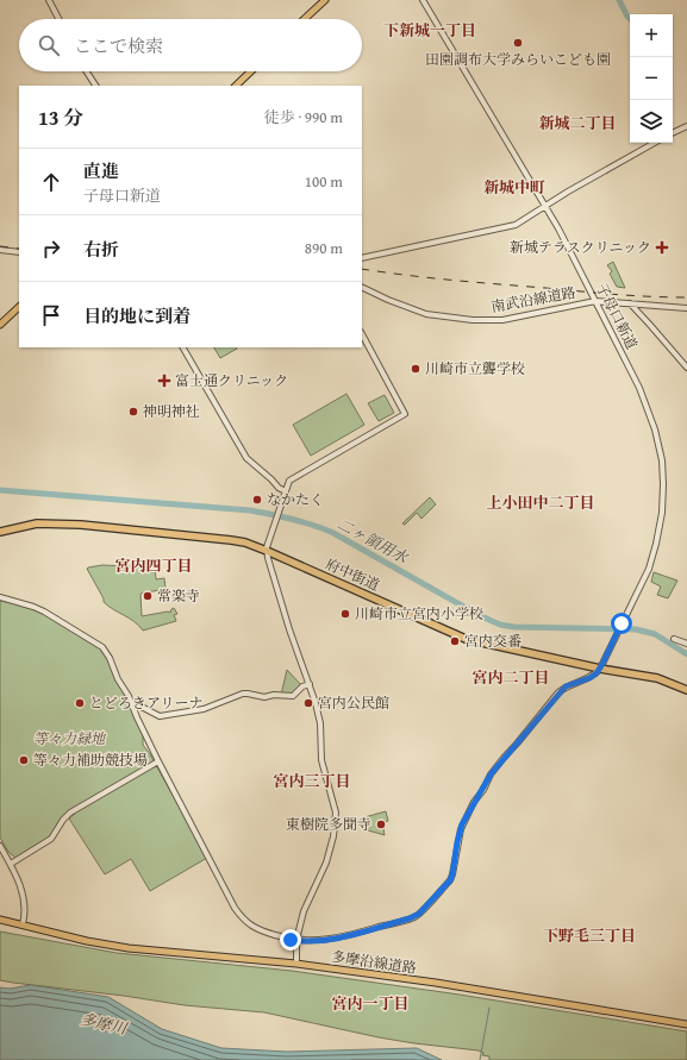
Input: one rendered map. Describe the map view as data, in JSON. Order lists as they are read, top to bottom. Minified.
{"streets":{"highway":["府中街道"],"main road":["多摩沿線道路"],"street":["南武沿線道路","子母口新道"]},"crossings":[["南武沿線道路","子母口新道"],["子母口新道","府中街道"]],"districts":["下新城一丁目","新城二丁目","新城中町","上小田中二丁目","宮内四丁目","宮内二丁目","宮内三丁目","下野毛三丁目","宮内一丁目"],"water":["二ヶ領用水","多摩川"],"parks":["等々力緑地"],"places":{"other":["田園調布大学みらいこども園","川崎市立聾学校","神明神社","なかたく","常楽寺","川崎市立宮内小学校","宮内交番","とどろきアリーナ","宮内公民館","等々力補助競技場","東樹院多聞寺"],"health":["新城テラスクリニック","富士通クリニック"]},"page":{"map_buttons":["+","−"],"search":"ここで検索","heading":["13 分","徒歩 · 990 m"],"list":[["直進","子母口新道","100 m"],["右折","890 m"],"目的地に到着"]}}
